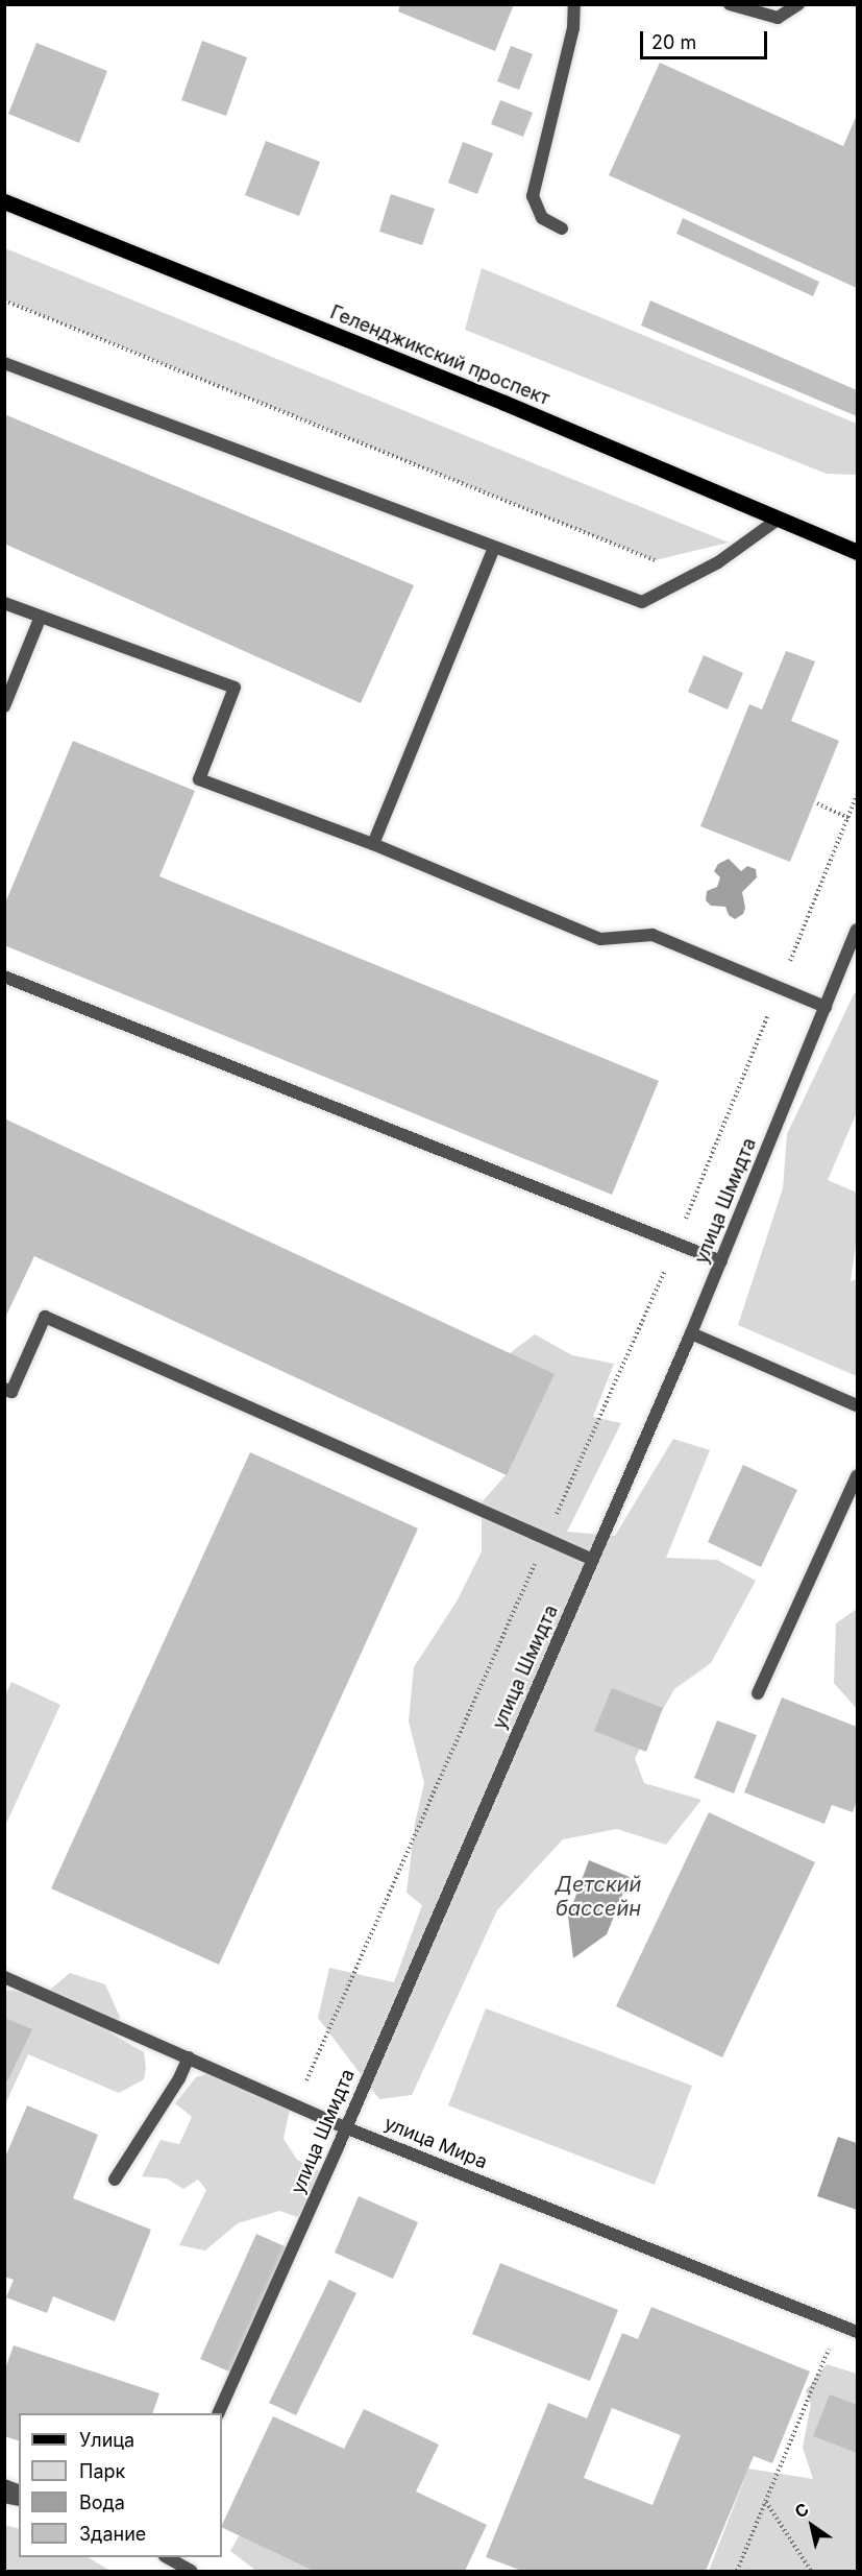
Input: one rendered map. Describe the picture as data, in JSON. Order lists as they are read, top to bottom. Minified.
{"streets":{"main road":["Геленджикский проспект"],"street":["улица Шмидта","улица Мира"]},"crossings":[["улица Шмидта","улица Мира"]],"water":["Детский бассейн"],"legend":["Улица","Парк","Вода","Здание"],"scale_bar":"20 m","north":"top left"}
